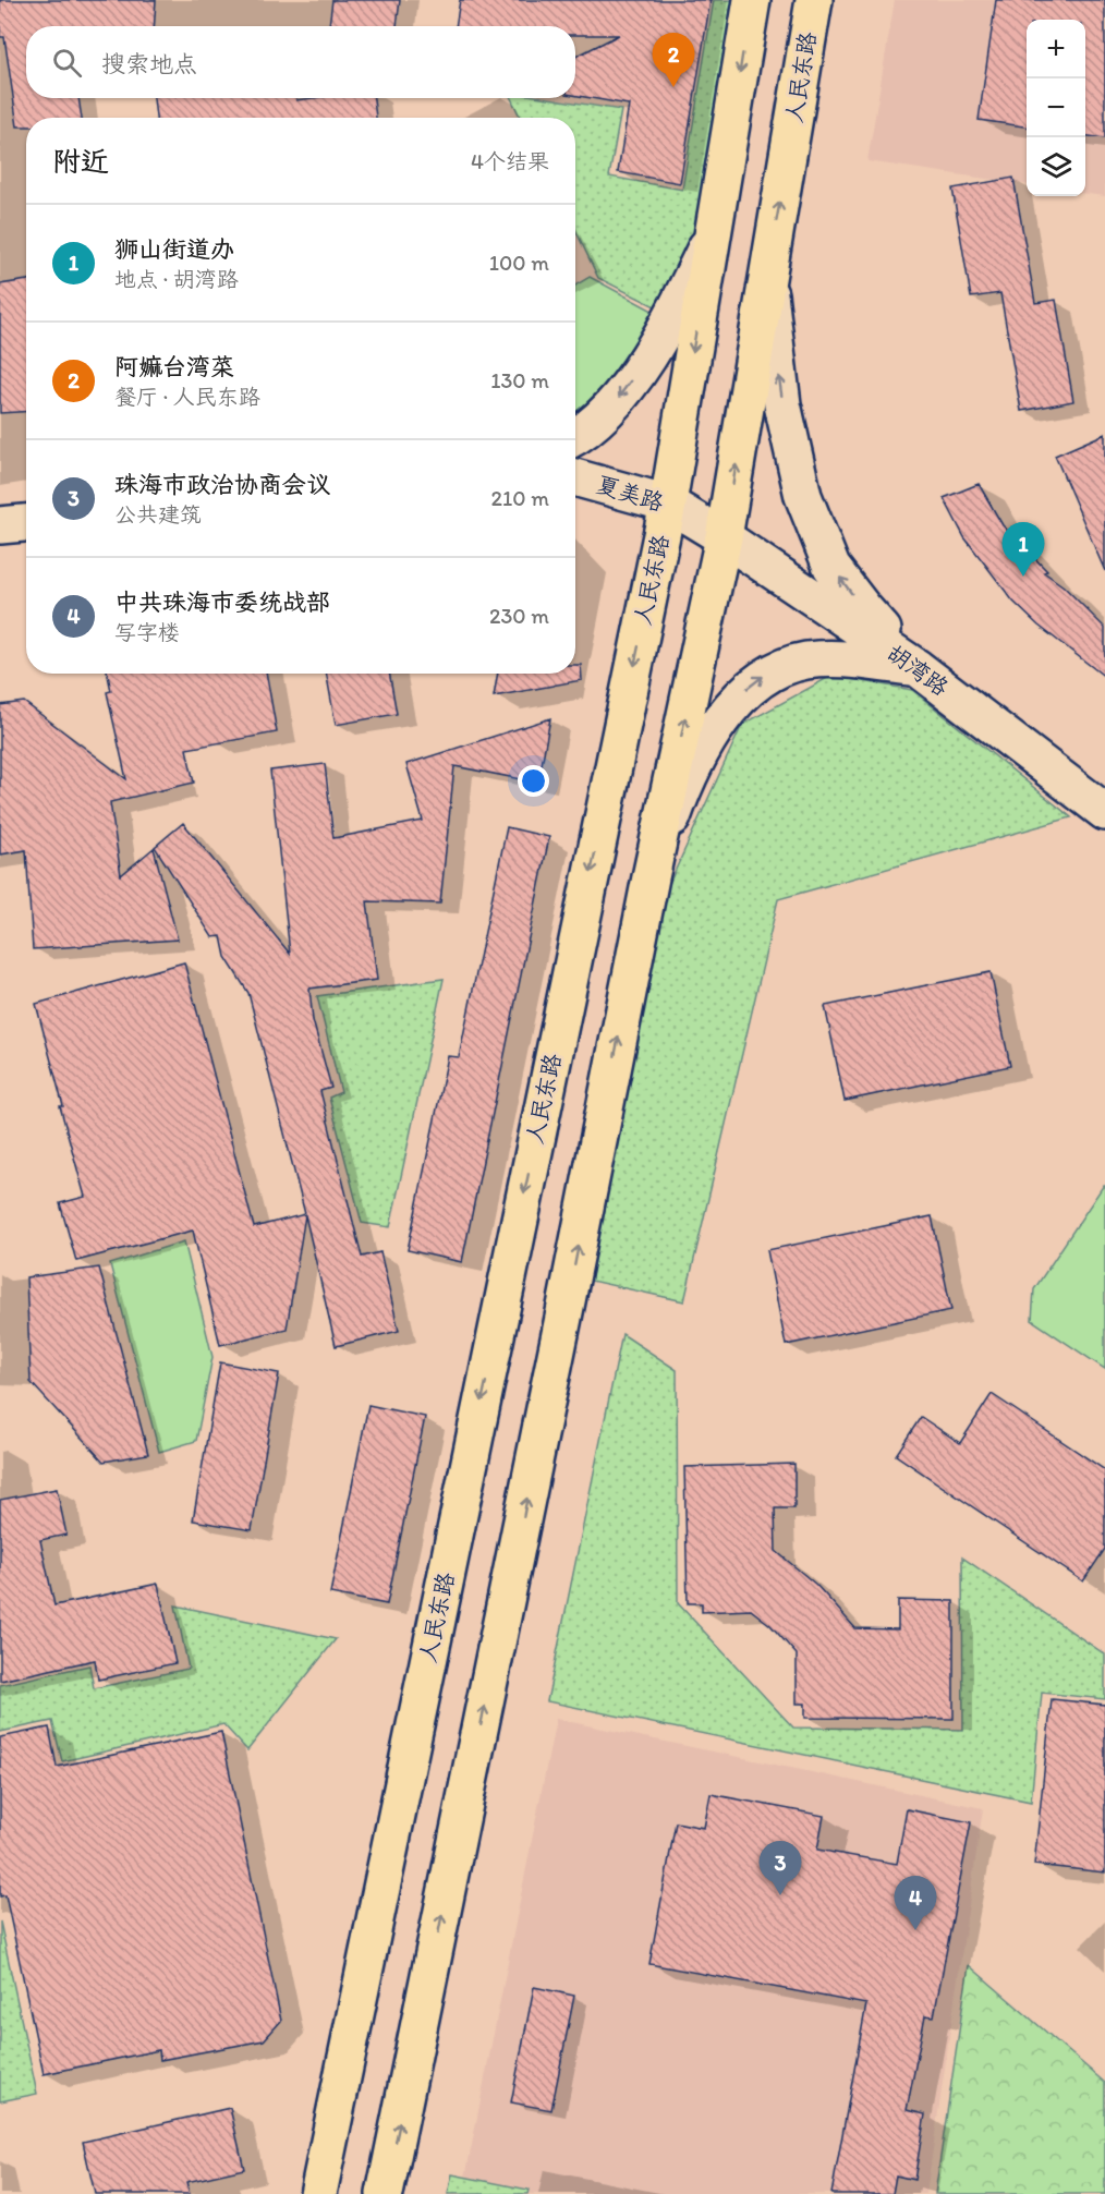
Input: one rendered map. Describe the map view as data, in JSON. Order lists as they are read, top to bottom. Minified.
{"streets":{"main road":["人民东路"],"street":["夏美路","胡湾路"]},"crossings":[["人民东路","夏美路"],["人民东路","胡湾路"],["夏美路","胡湾路"]],"page":{"map_buttons":["+","−"],"search":"搜索地点","pins":["2","1","3","4"],"heading":["附近","4个结果"],"list":[{"mark":"1","name":"狮山街道办","note":"地点 · 胡湾路","value":"100 m"},{"mark":"2","name":"阿嫲台湾菜","note":"餐厅 · 人民东路","value":"130 m"},{"mark":"3","name":"珠海市政治协商会议","note":"公共建筑","value":"210 m"},{"mark":"4","name":"中共珠海市委统战部","note":"写字楼","value":"230 m"}]}}
